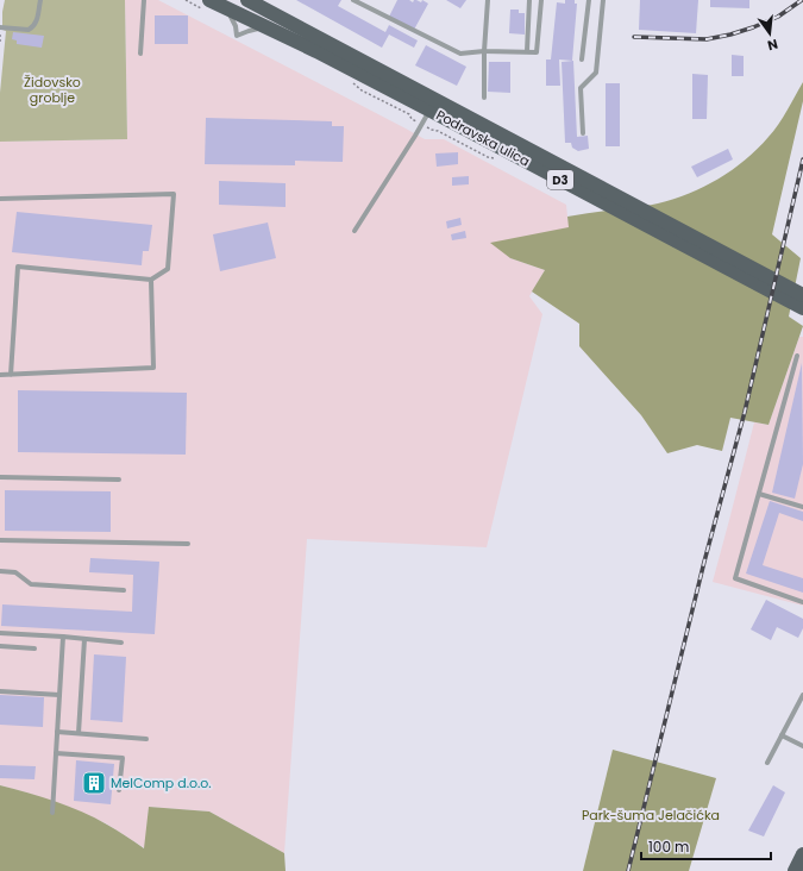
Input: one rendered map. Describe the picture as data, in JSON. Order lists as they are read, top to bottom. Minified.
{"streets":{"main road":["Podravska ulica","D3"]},"parks":["Židovsko groblje","Park-šuma Jelačićka"],"places":{"building":["MelComp d.o.o."]},"scale_bar":"100 m","north":"bottom"}
